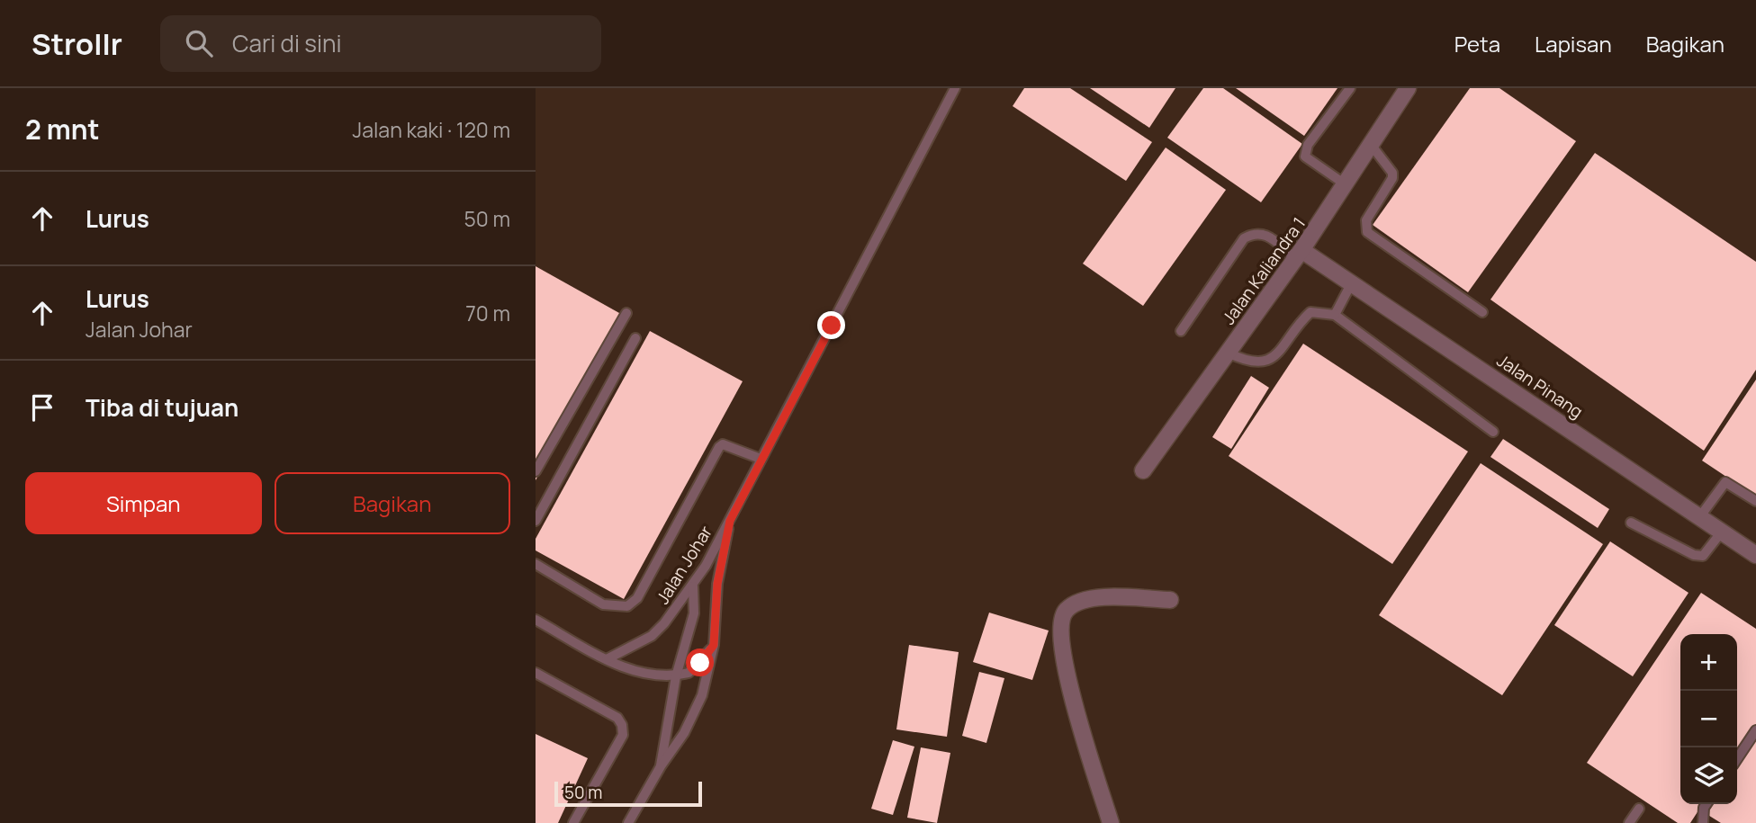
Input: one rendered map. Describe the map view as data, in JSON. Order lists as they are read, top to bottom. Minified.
{"streets":{"street":["Jalan Kaliandra 1","Jalan Pinang"],"lane":["Jalan Johar"]},"crossings":[["Jalan Kaliandra 1","Jalan Pinang"]],"scale_bar":"50 m","page":{"header":"Strollr","search":"Cari di sini","nav":["Peta","Lapisan","Bagikan"],"heading":["2 mnt","Jalan kaki · 120 m"],"list":[["Lurus","50 m"],["Lurus","Jalan Johar","70 m"],"Tiba di tujuan"],"buttons":["Simpan","Bagikan"],"map_buttons":["+","−"],"scale":"50 m"}}
